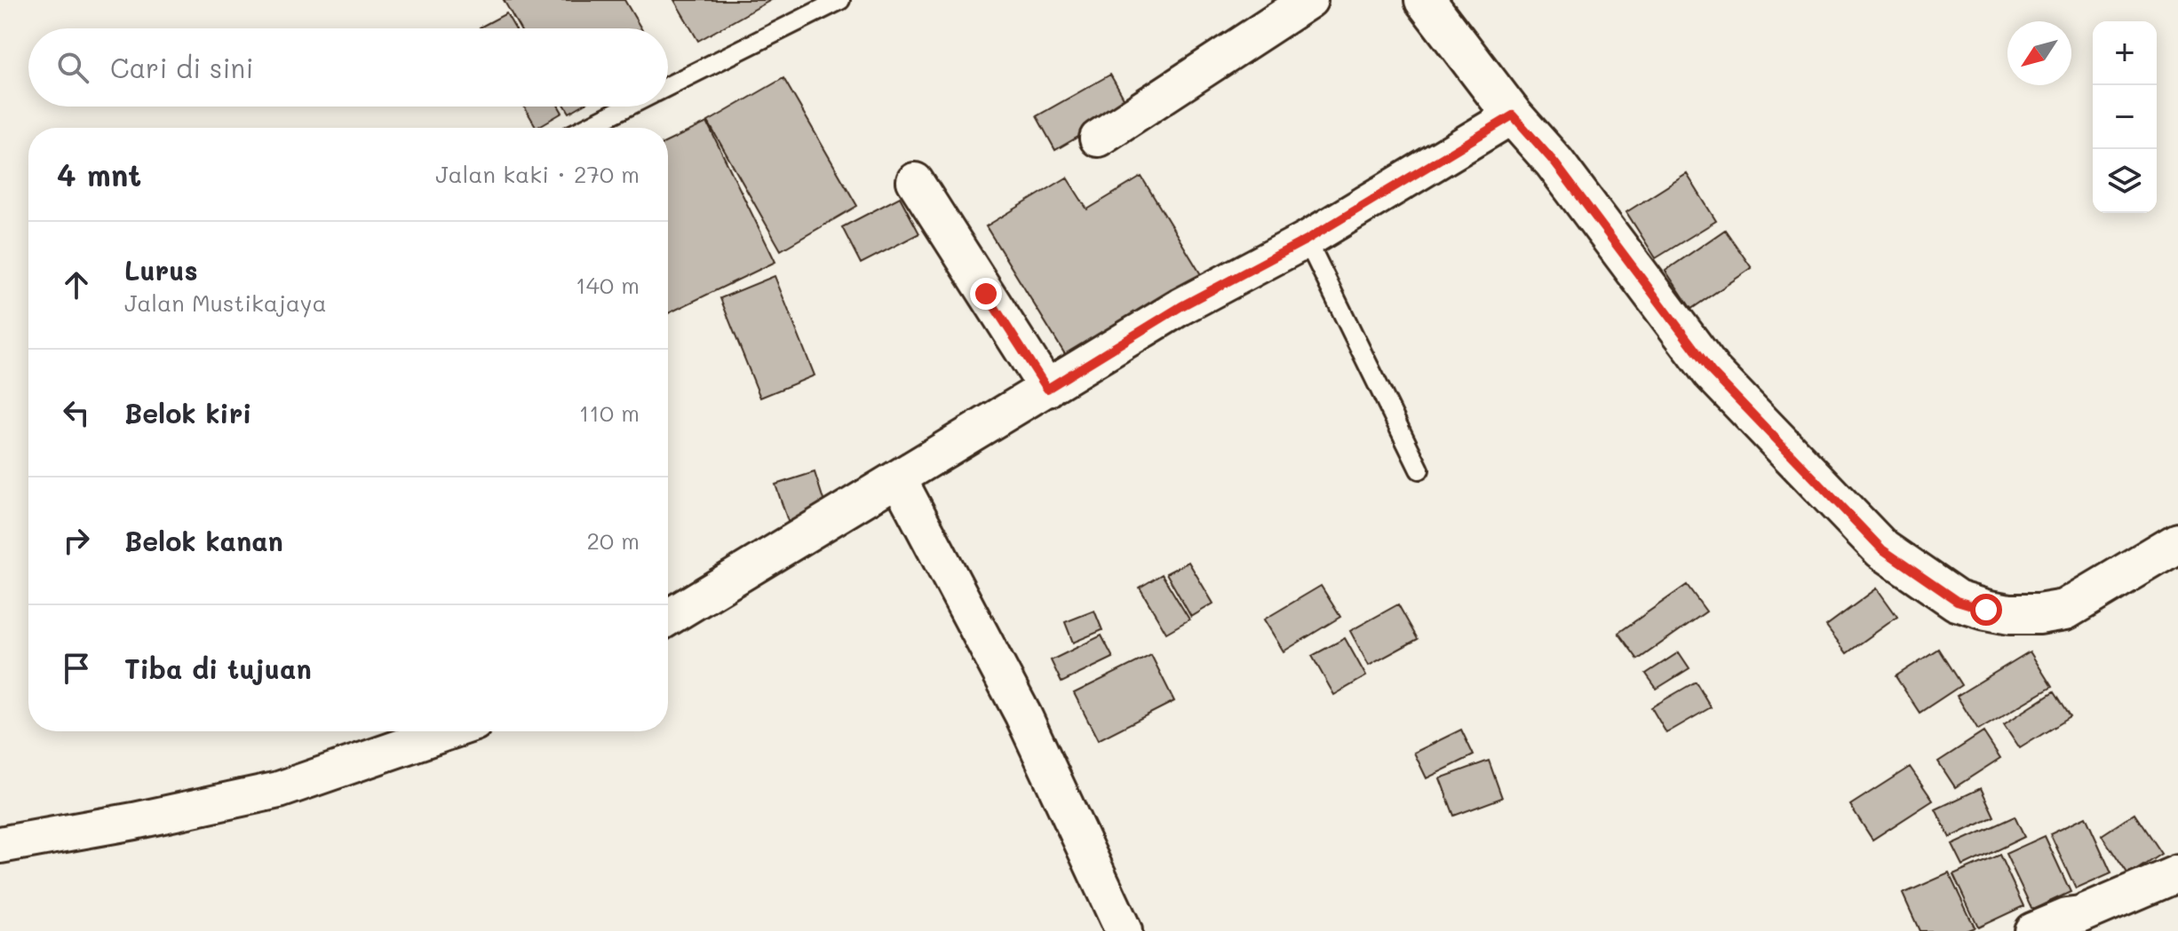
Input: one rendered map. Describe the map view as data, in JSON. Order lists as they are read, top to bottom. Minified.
{"north":"bottom left","page":{"map_buttons":["+","−"],"search":"Cari di sini","heading":["4 mnt","Jalan kaki · 270 m"],"list":[["Lurus","Jalan Mustikajaya","140 m"],["Belok kiri","110 m"],["Belok kanan","20 m"],"Tiba di tujuan"]}}
